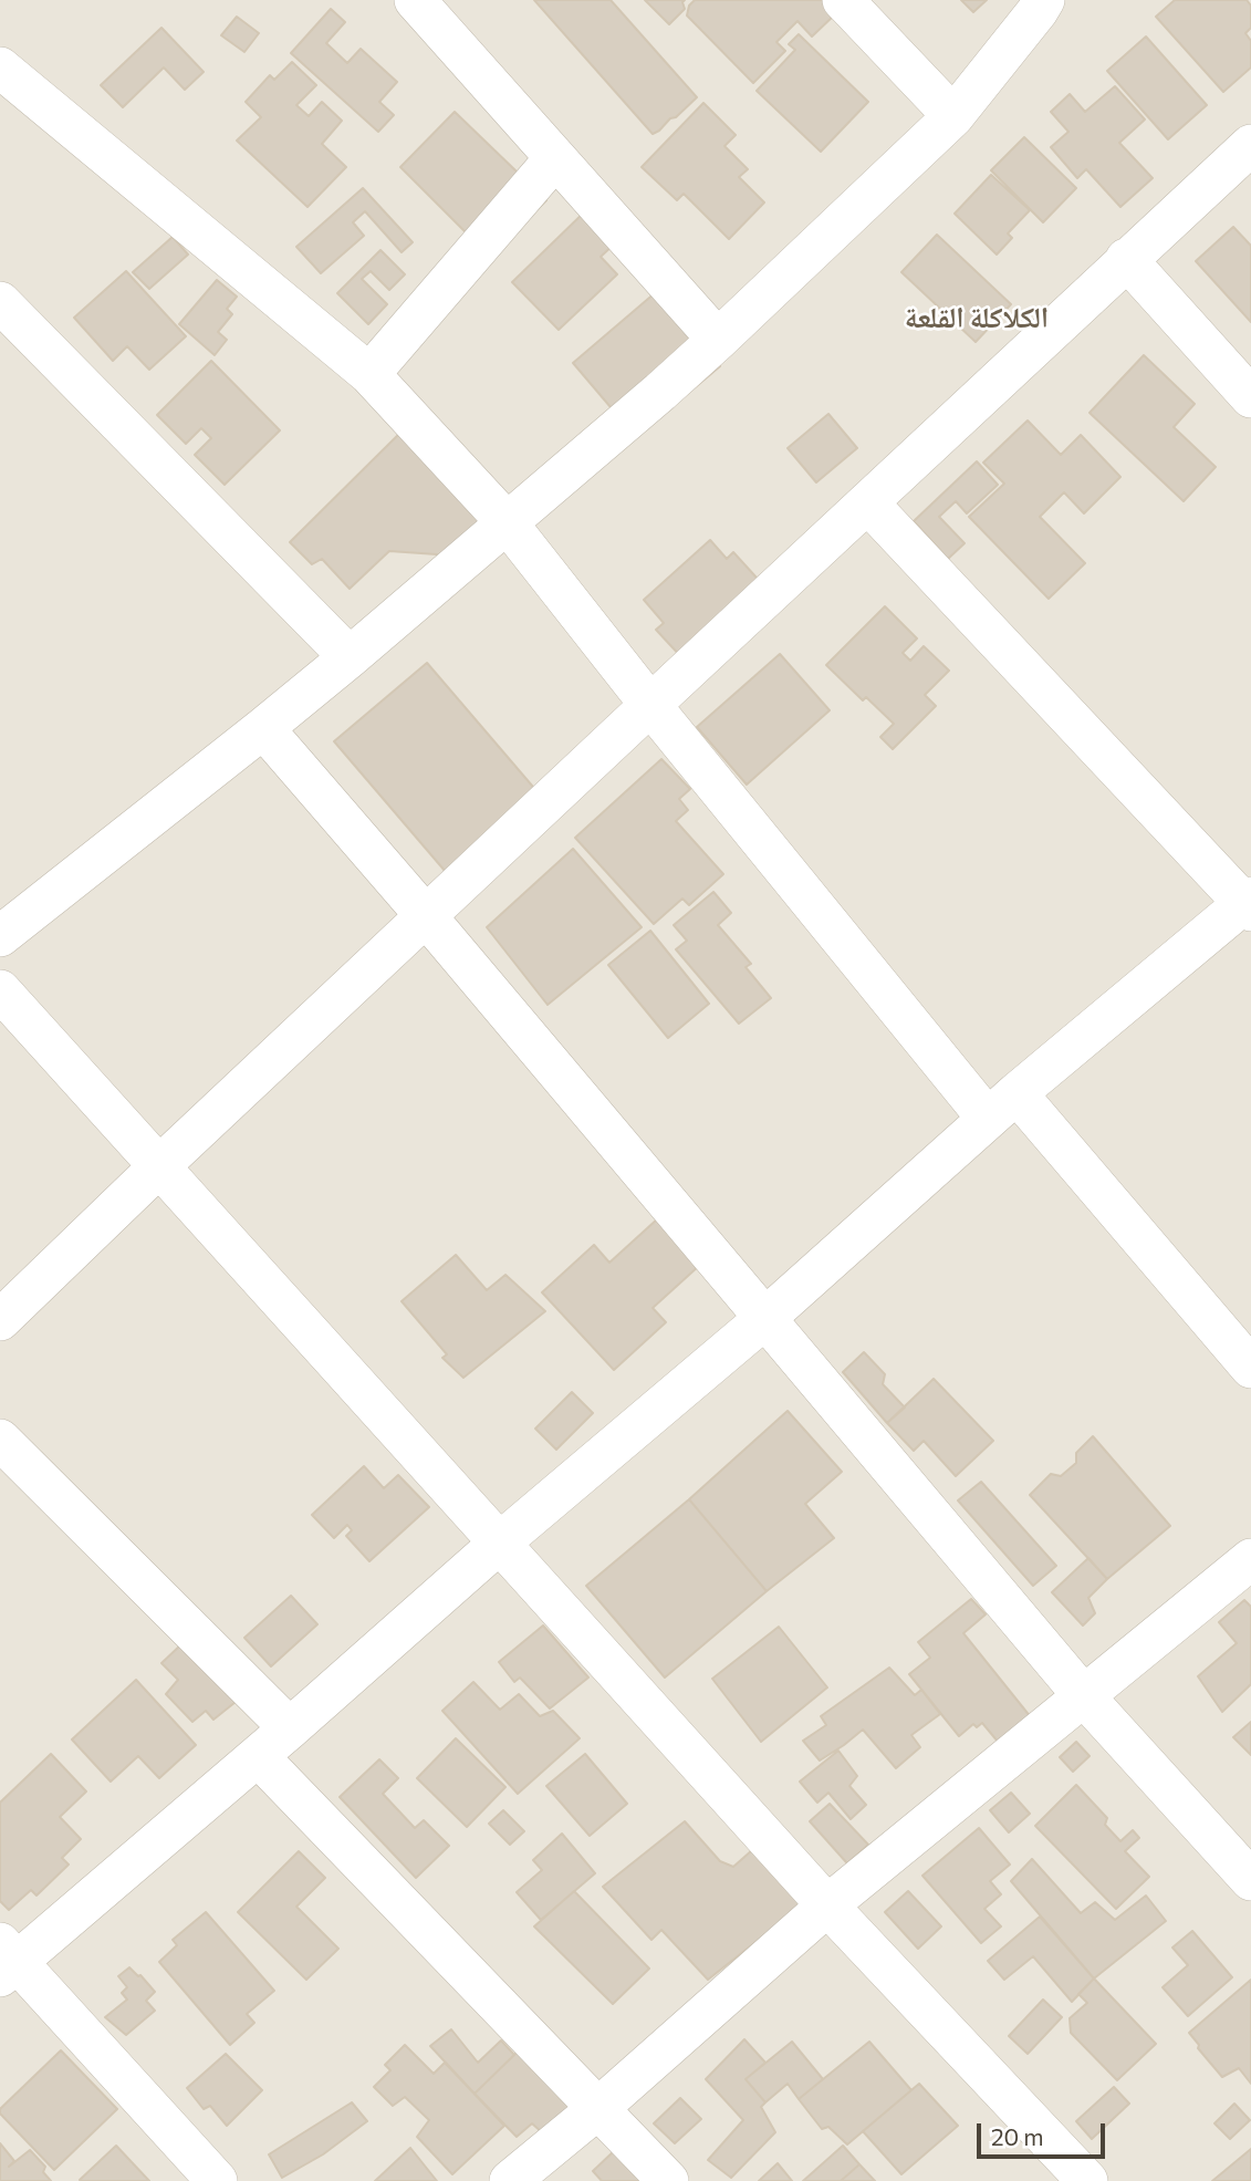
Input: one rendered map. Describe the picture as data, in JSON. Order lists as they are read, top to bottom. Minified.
{"districts":["الكلاكلة القلعة"],"scale_bar":"20 m"}
